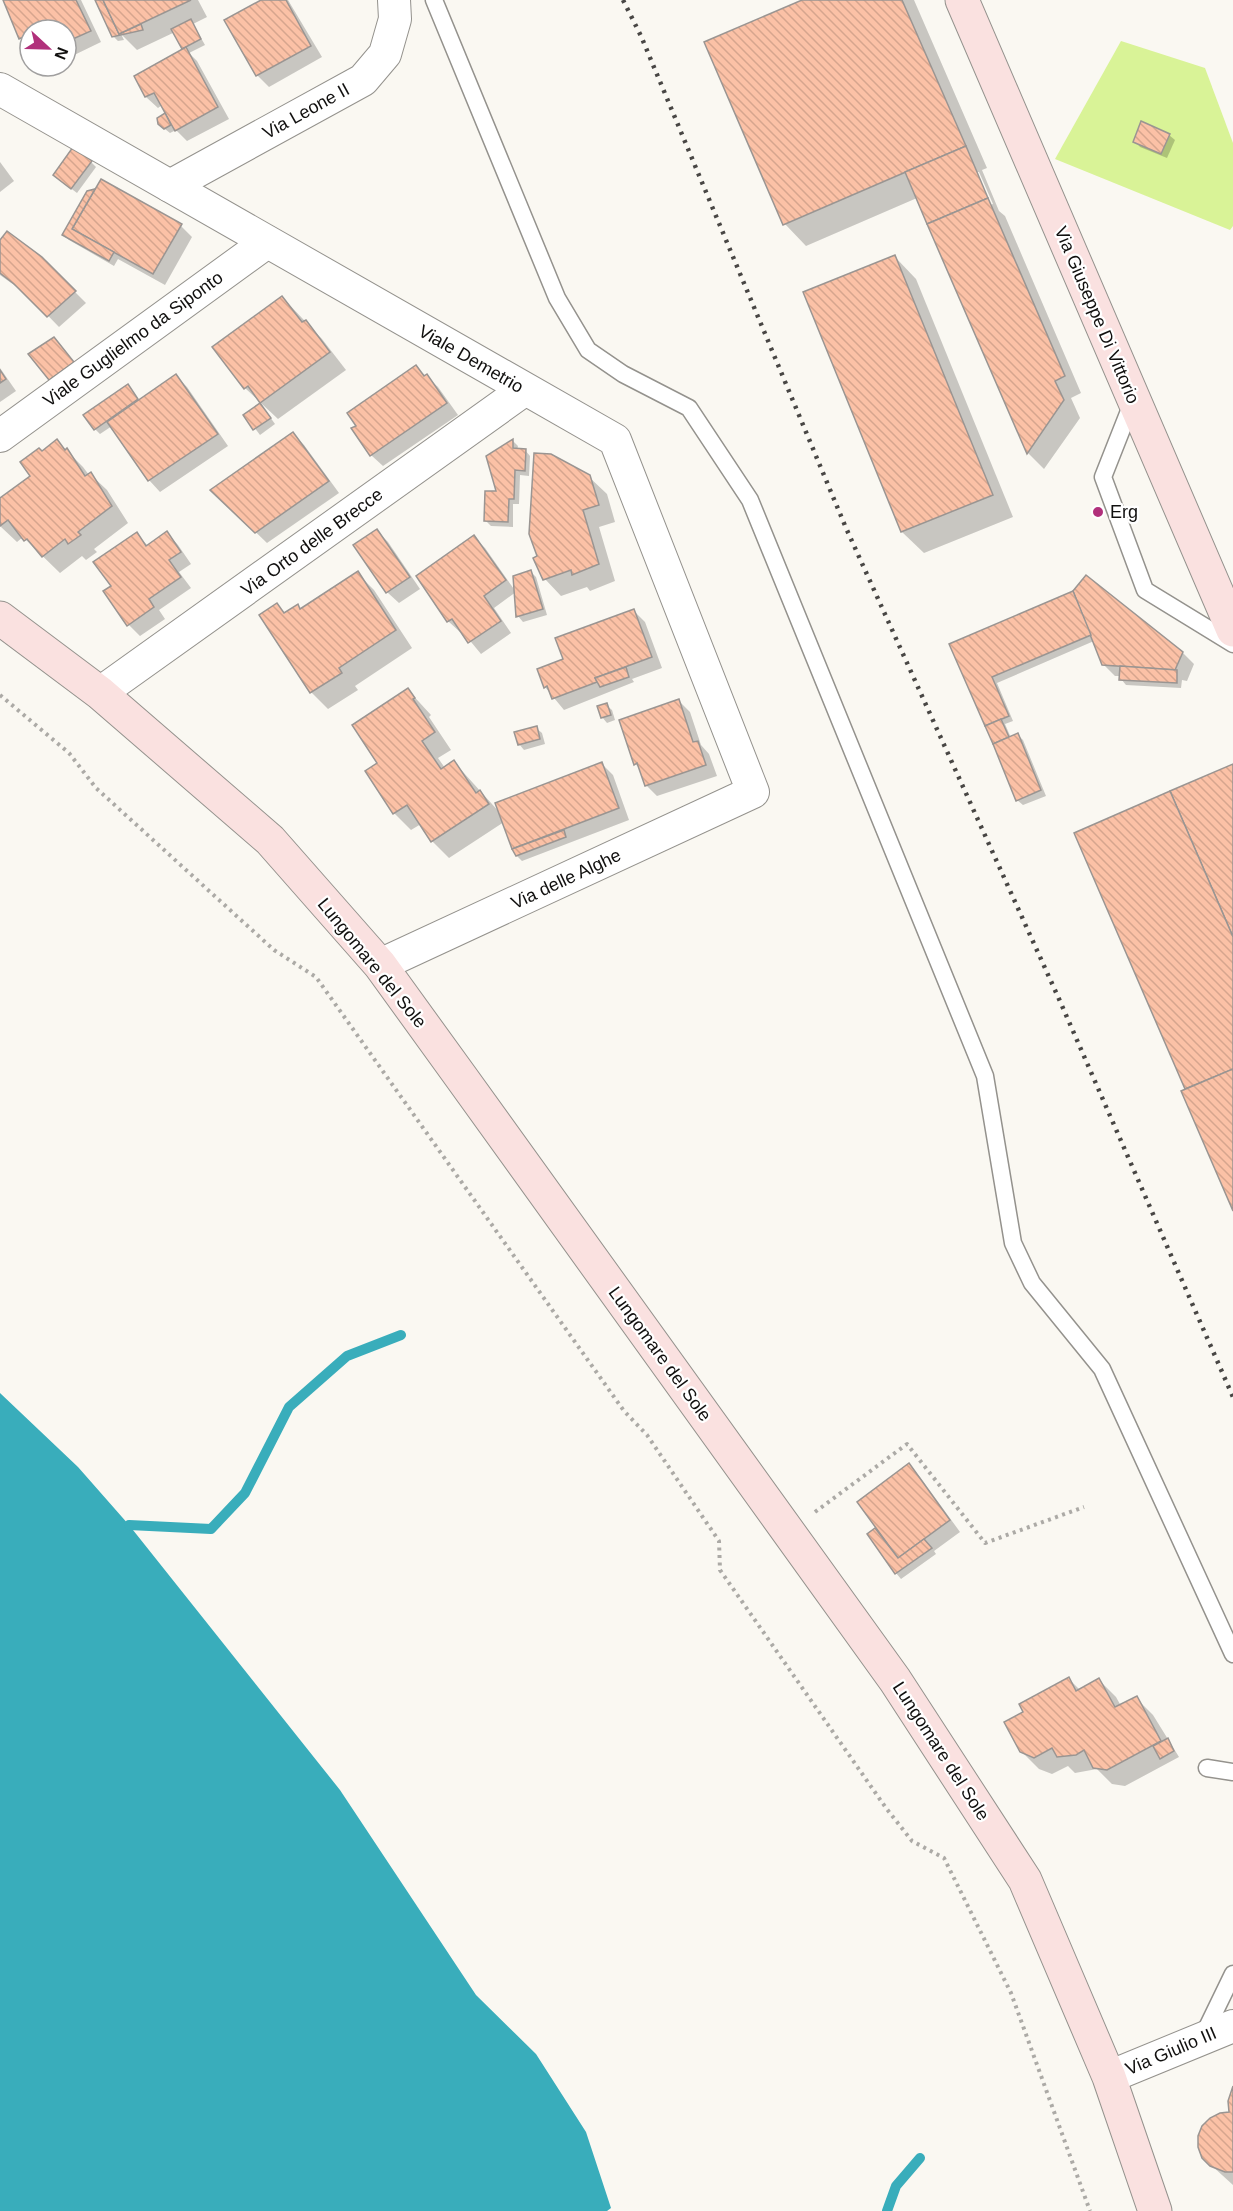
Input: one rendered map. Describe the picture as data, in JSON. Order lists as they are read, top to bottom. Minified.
{"streets":{"street":["Via Leone II","Via Giuseppe Di Vittorio","Viale Guglielmo da Siponto","Viale Demetrio","Via Orto delle Brecce","Via delle Alghe","Lungomare del Sole","Via Giulio III"]},"crossings":[["Via Leone II","Viale Demetrio"],["Viale Guglielmo da Siponto","Viale Demetrio"],["Viale Demetrio","Via Orto delle Brecce"],["Viale Demetrio","Via delle Alghe"],["Via Orto delle Brecce","Lungomare del Sole"],["Via delle Alghe","Lungomare del Sole"],["Lungomare del Sole","Via Giulio III"]],"places":["Erg"],"north":"right"}
